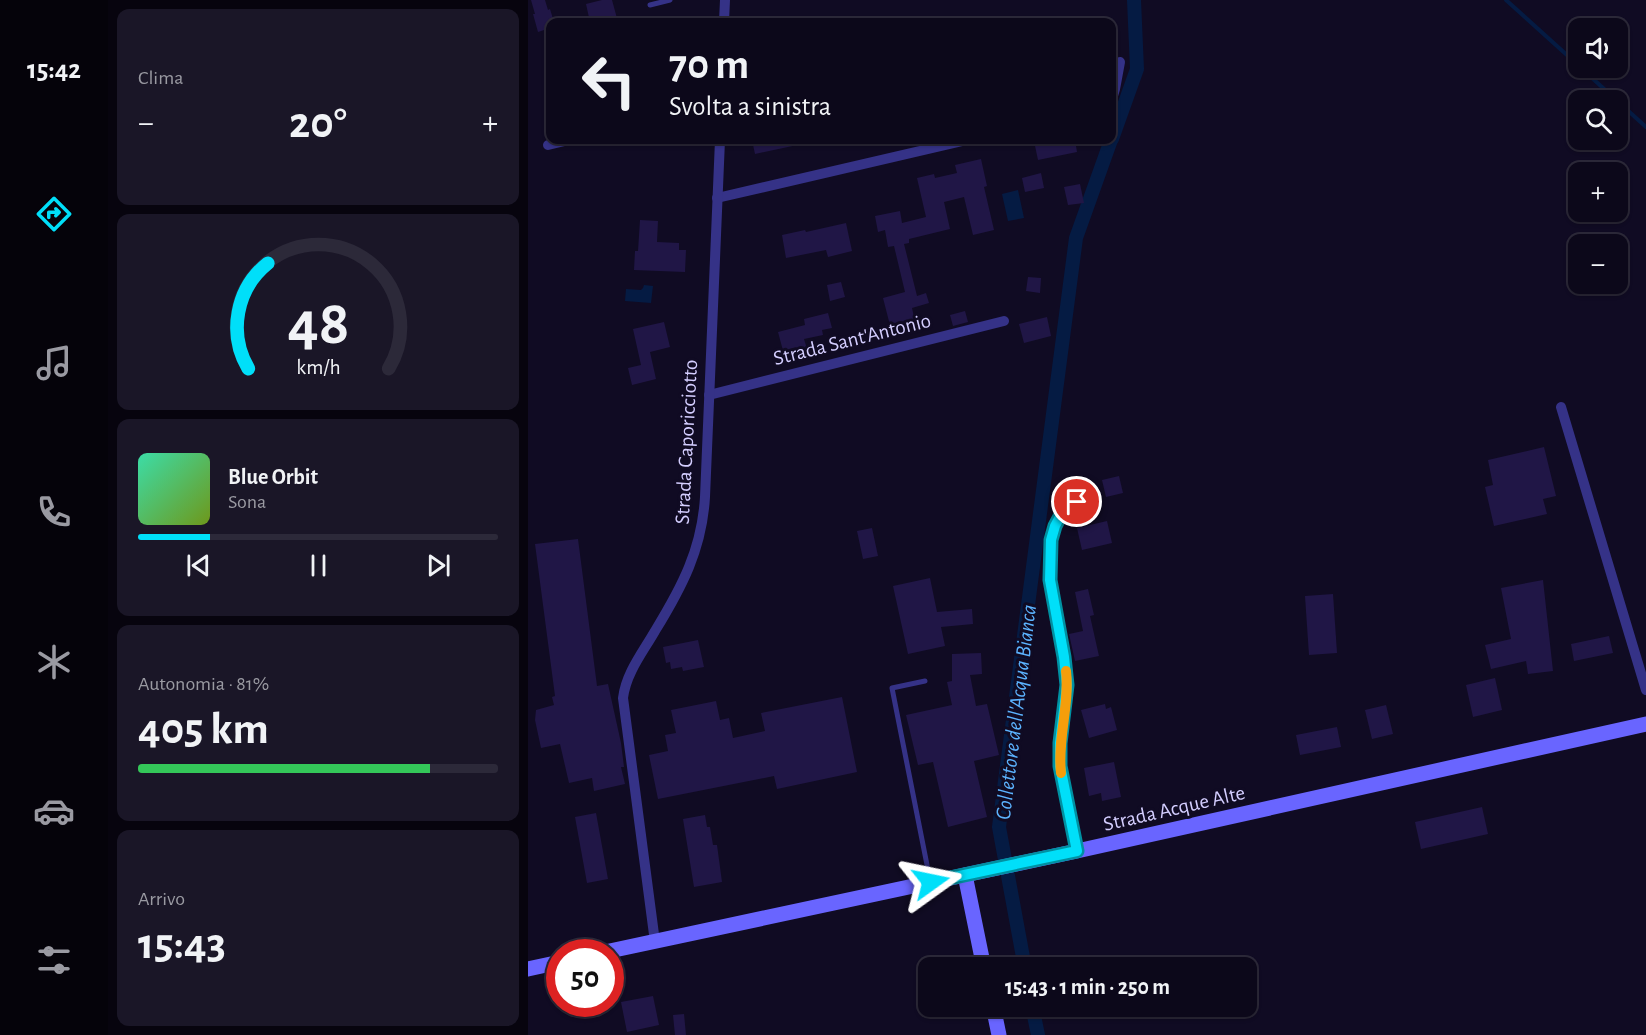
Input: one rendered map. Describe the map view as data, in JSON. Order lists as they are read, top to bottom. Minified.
{"streets":{"main road":["Strada Acque Alte"],"street":["Strada Sant'Antonio","Strada Caporicciotto"]},"crossings":[["Strada Sant'Antonio","Strada Caporicciotto"],["Strada Caporicciotto","Strada Acque Alte"]],"water":["Collettore dell'Acqua Bianca"],"page":{"tabs":"15:42","tile":["Clima",["Autonomia · 81%","405 km"],["Arrivo","15:43"]],"map_buttons":["+","−"],"turn":["70 m","Svolta a sinistra"],"heat":["−","20°","+"],"song":["Blue Orbit","Sona"],"limit":"50","trip":"15:43 · 1 min · 250 m","gauge":["48","km/h"]}}
